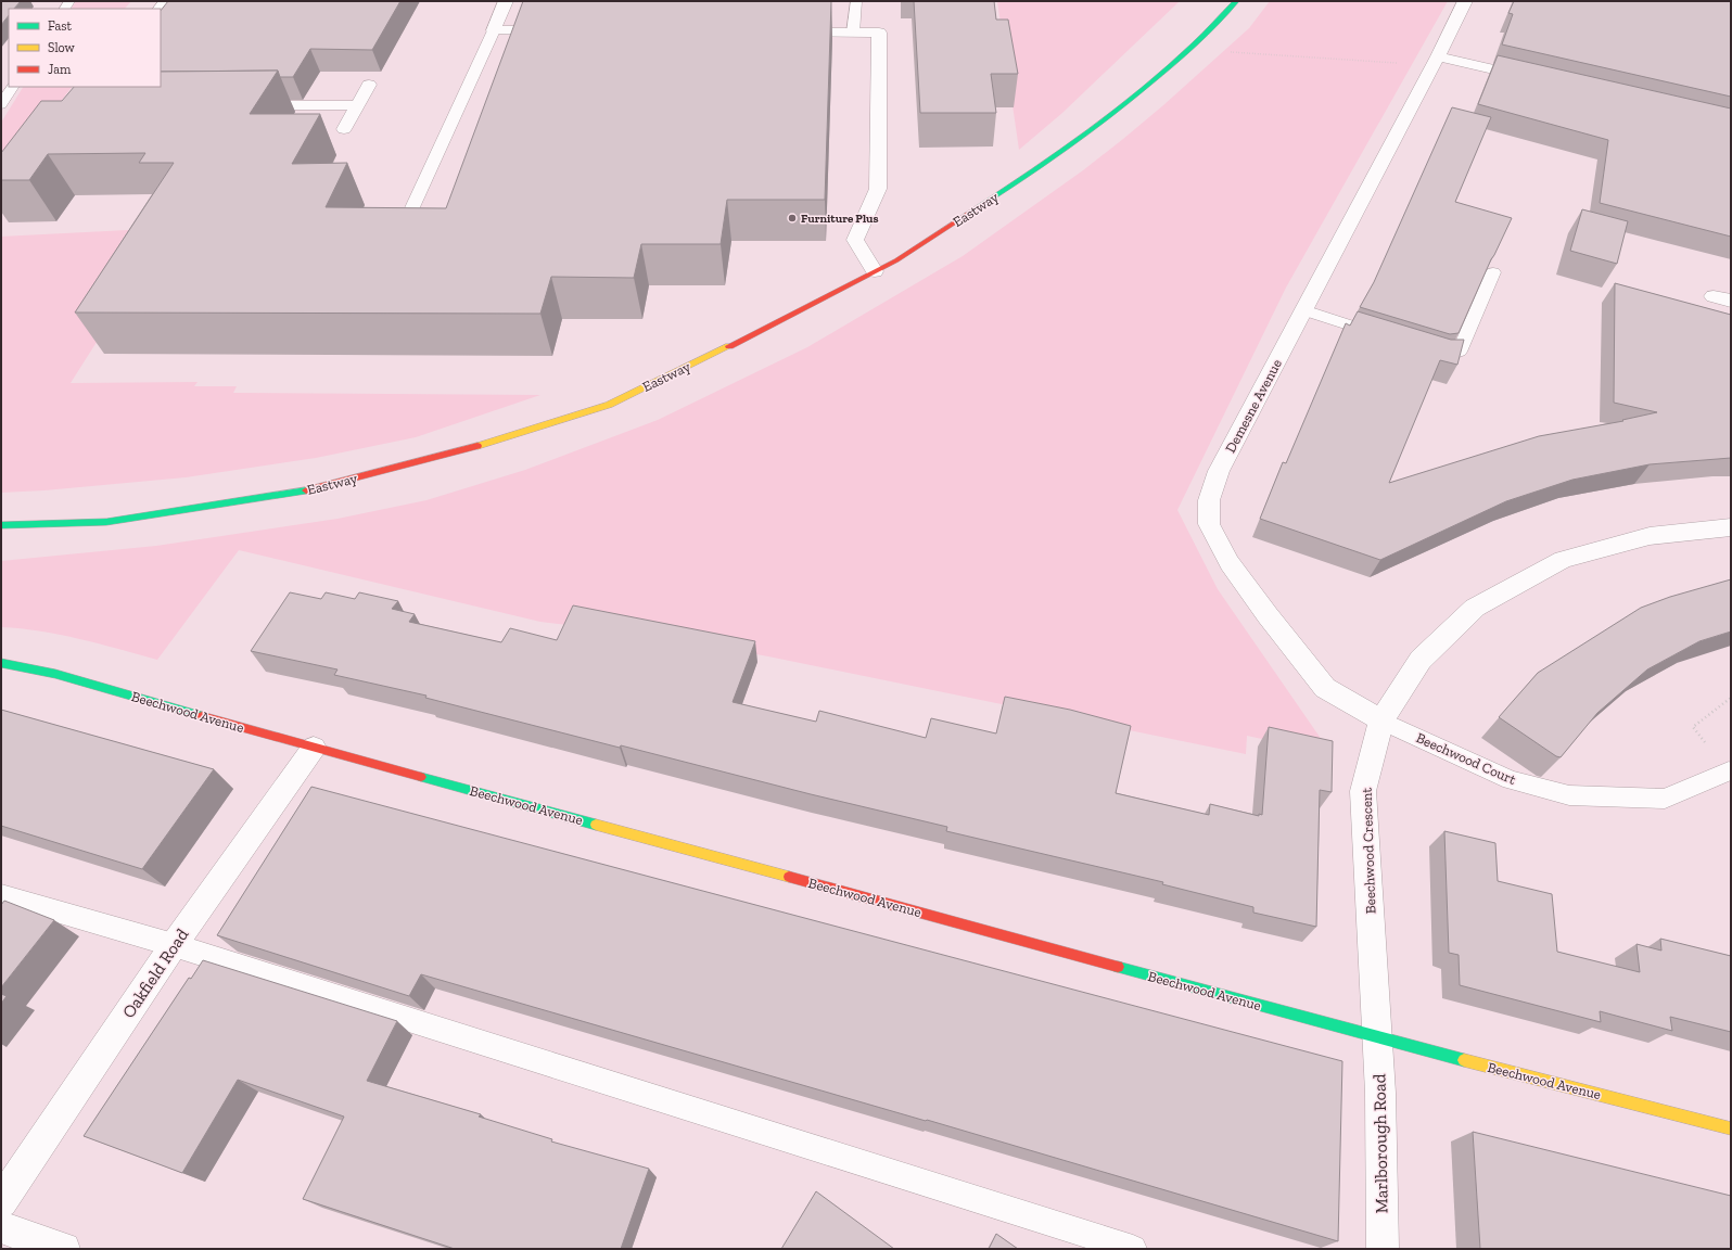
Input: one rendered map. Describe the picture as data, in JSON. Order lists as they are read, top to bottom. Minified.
{"streets":{"street":["Eastway","Demesne Avenue","Beechwood Avenue","Beechwood Crescent","Oakfield Road","Marlborough Road"],"lane":["Beechwood Court"]},"crossings":[["Demesne Avenue","Beechwood Court"],["Demesne Avenue","Beechwood Crescent"],["Beechwood Avenue","Beechwood Crescent"],["Beechwood Avenue","Oakfield Road"],["Beechwood Avenue","Marlborough Road"],["Beechwood Court","Beechwood Crescent"],["Beechwood Crescent","Marlborough Road"]],"places":["Furniture Plus"],"legend":["Fast","Slow","Jam"]}
